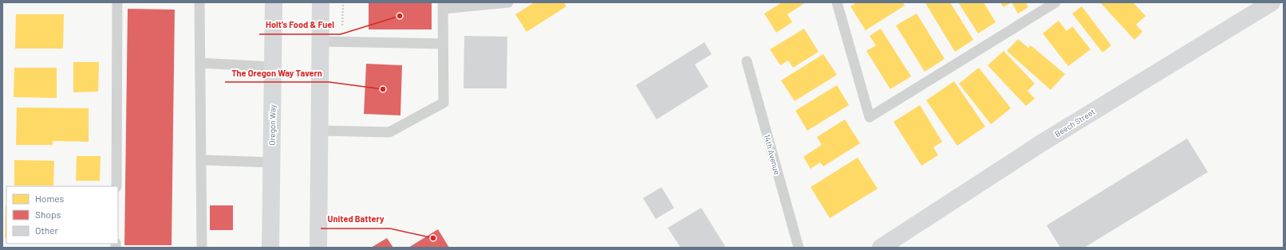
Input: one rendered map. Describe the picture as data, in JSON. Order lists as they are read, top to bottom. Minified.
{"streets":{"main road":["Beech Street","Oregon Way"],"lane":["14th Avenue"]},"places":["Holt's Food & Fuel","The Oregon Way Tavern","United Battery"],"legend":["Homes","Shops","Other"]}
